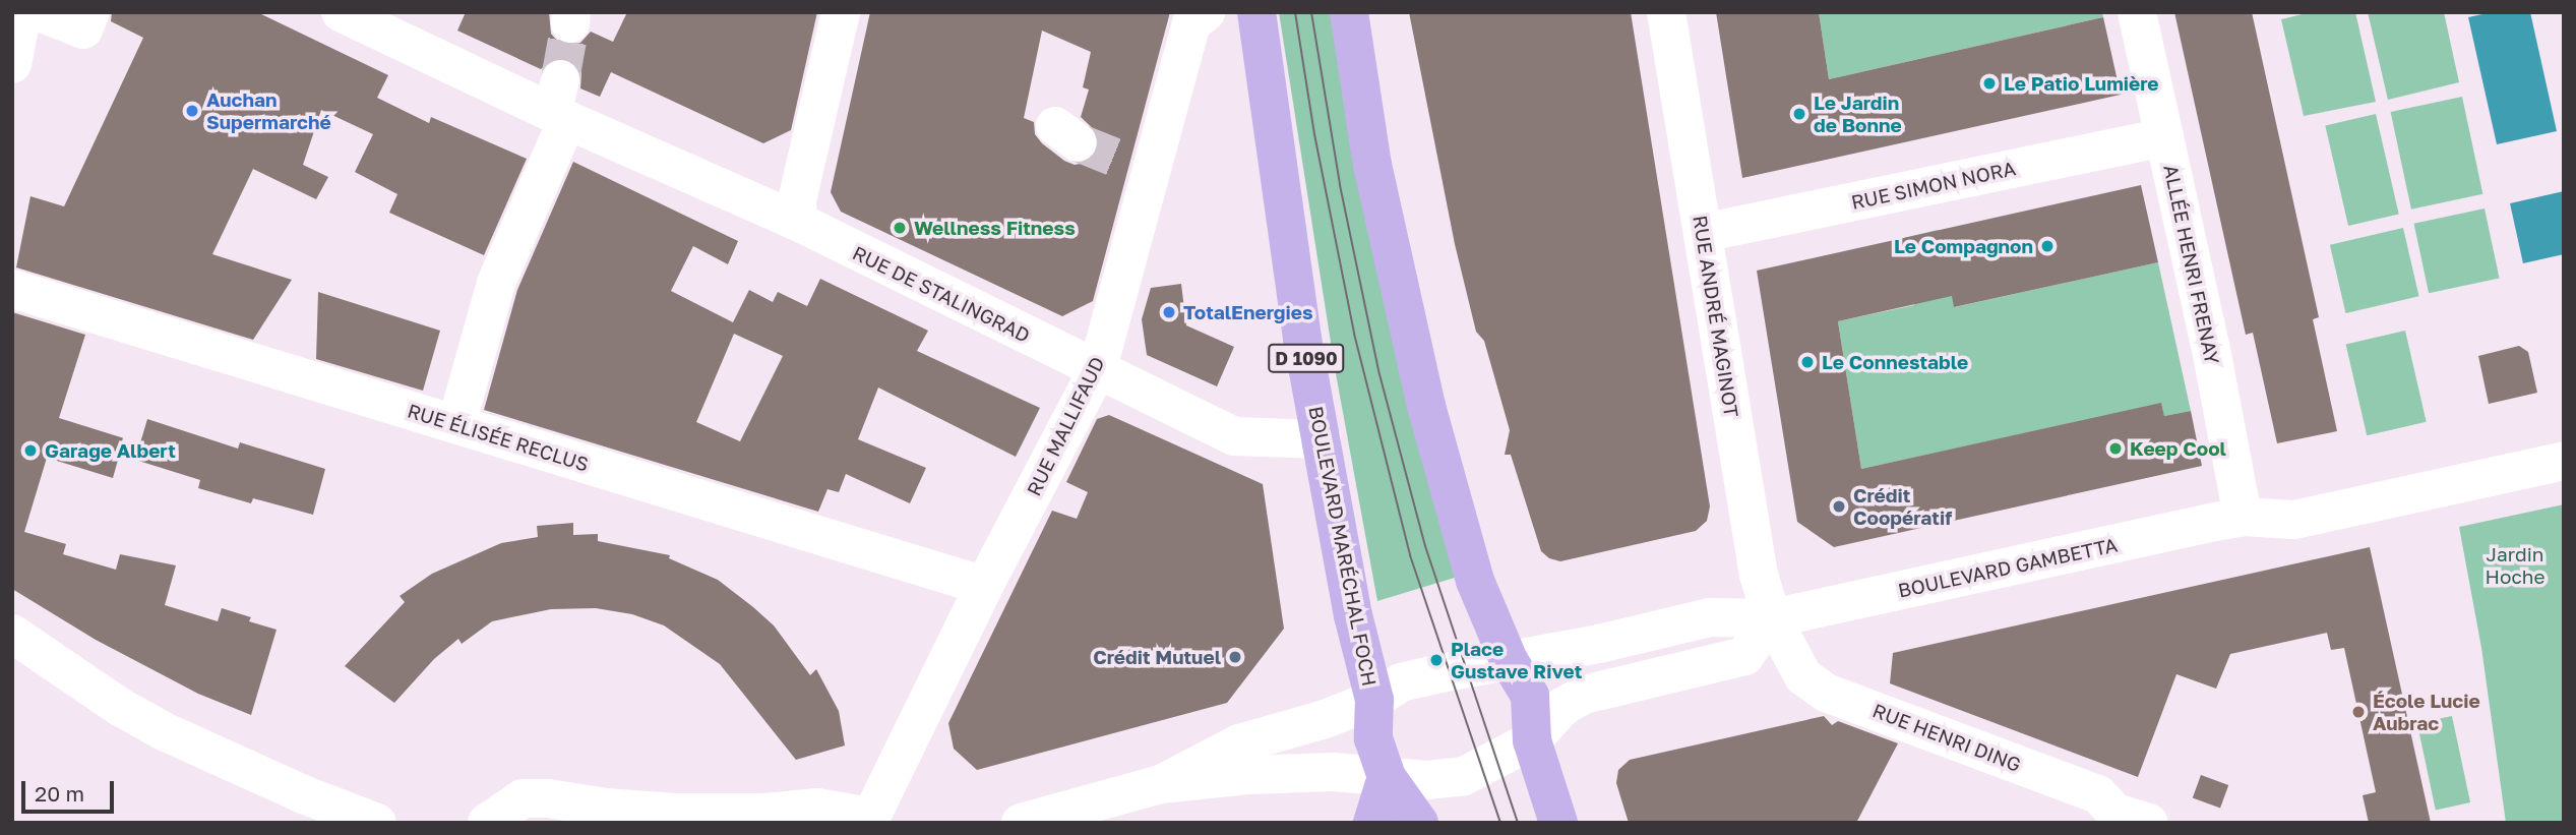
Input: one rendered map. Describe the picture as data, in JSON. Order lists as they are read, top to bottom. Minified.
{"streets":{"main road":["D 1090","BOULEVARD MARÉCHAL FOCH"],"street":["RUE SIMON NORA","ALLÉE HENRI FRENAY","RUE DE STALINGRAD","RUE ANDRÉ MAGINOT","RUE MALLIFAUD","RUE ÉLISÉE RECLUS","BOULEVARD GAMBETTA","RUE HENRI DING"]},"crossings":[["RUE SIMON NORA","ALLÉE HENRI FRENAY"],["RUE SIMON NORA","RUE ANDRÉ MAGINOT"],["ALLÉE HENRI FRENAY","BOULEVARD GAMBETTA"],["RUE DE STALINGRAD","RUE MALLIFAUD"],["RUE DE STALINGRAD","BOULEVARD MARÉCHAL FOCH"],["RUE ANDRÉ MAGINOT","BOULEVARD GAMBETTA"],["RUE ANDRÉ MAGINOT","RUE HENRI DING"],["D 1090","BOULEVARD MARÉCHAL FOCH"],["RUE MALLIFAUD","RUE ÉLISÉE RECLUS"],["BOULEVARD GAMBETTA","RUE HENRI DING"]],"parks":["Jardin Hoche"],"places":["Le Patio Lumière","Auchan Supermarché","Le Jardin de Bonne","Wellness Fitness","Le Compagnon","TotalEnergies","Le Connestable","Keep Cool","Garage Albert","Crédit Coopératif","Crédit Mutuel","Place Gustave Rivet","École Lucie Aubrac"],"scale_bar":"20 m"}
